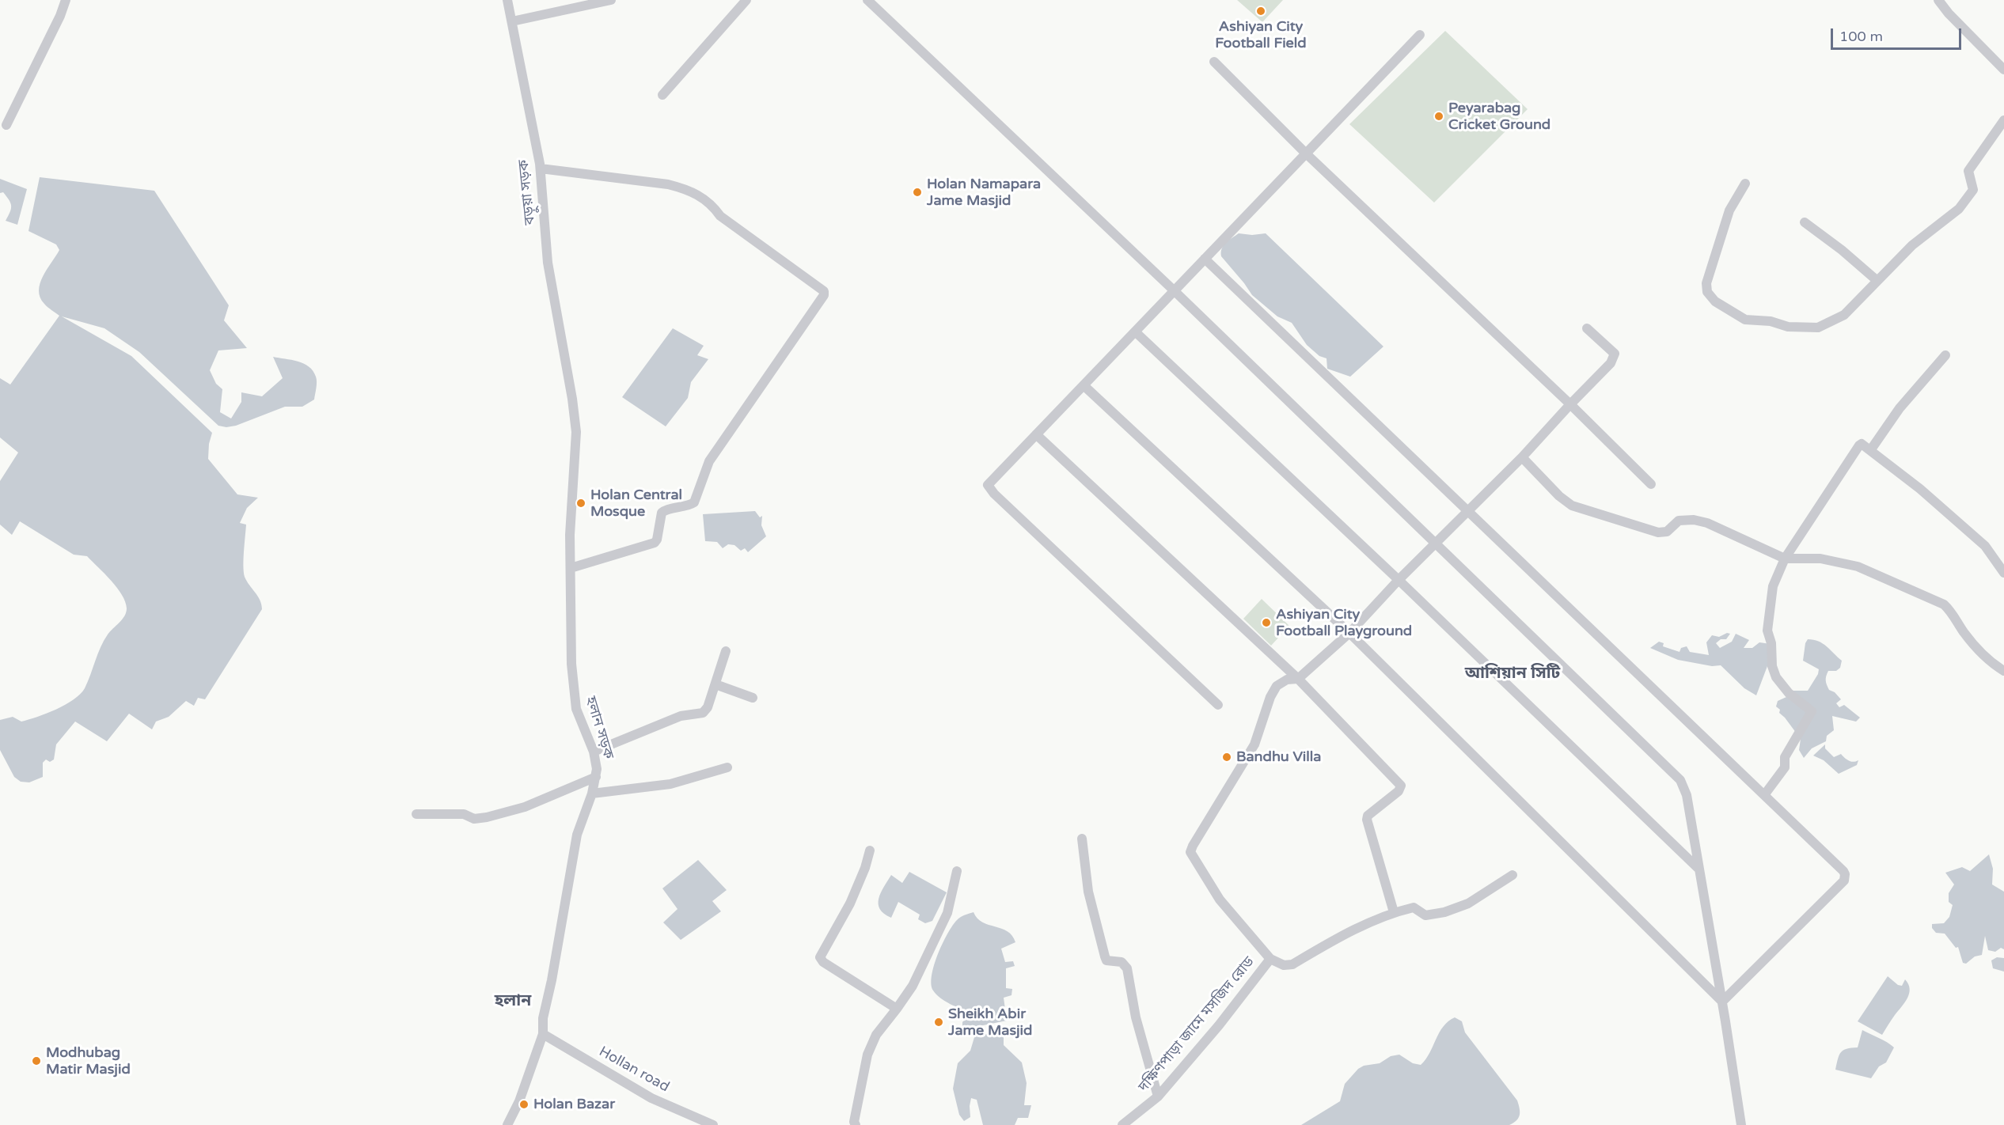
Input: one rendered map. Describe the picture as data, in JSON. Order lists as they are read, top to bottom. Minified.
{"streets":{"street":["বড়ুয়া সড়ক","হলান সড়ক","দক্ষিণপাড়া জামে মসজিদ রোড","Hollan road"]},"crossings":[["বড়ুয়া সড়ক","হলান সড়ক"],["হলান সড়ক","Hollan road"]],"districts":["আশিয়ান সিটি","হলান"],"places":["Ashiyan City Football Field","Peyarabag Cricket Ground","Holan Namapara Jame Masjid","Holan Central Mosque","Ashiyan City Football Playground","Bandhu Villa","Sheikh Abir Jame Masjid","Modhubag Matir Masjid","Holan Bazar"],"scale_bar":"100 m"}
